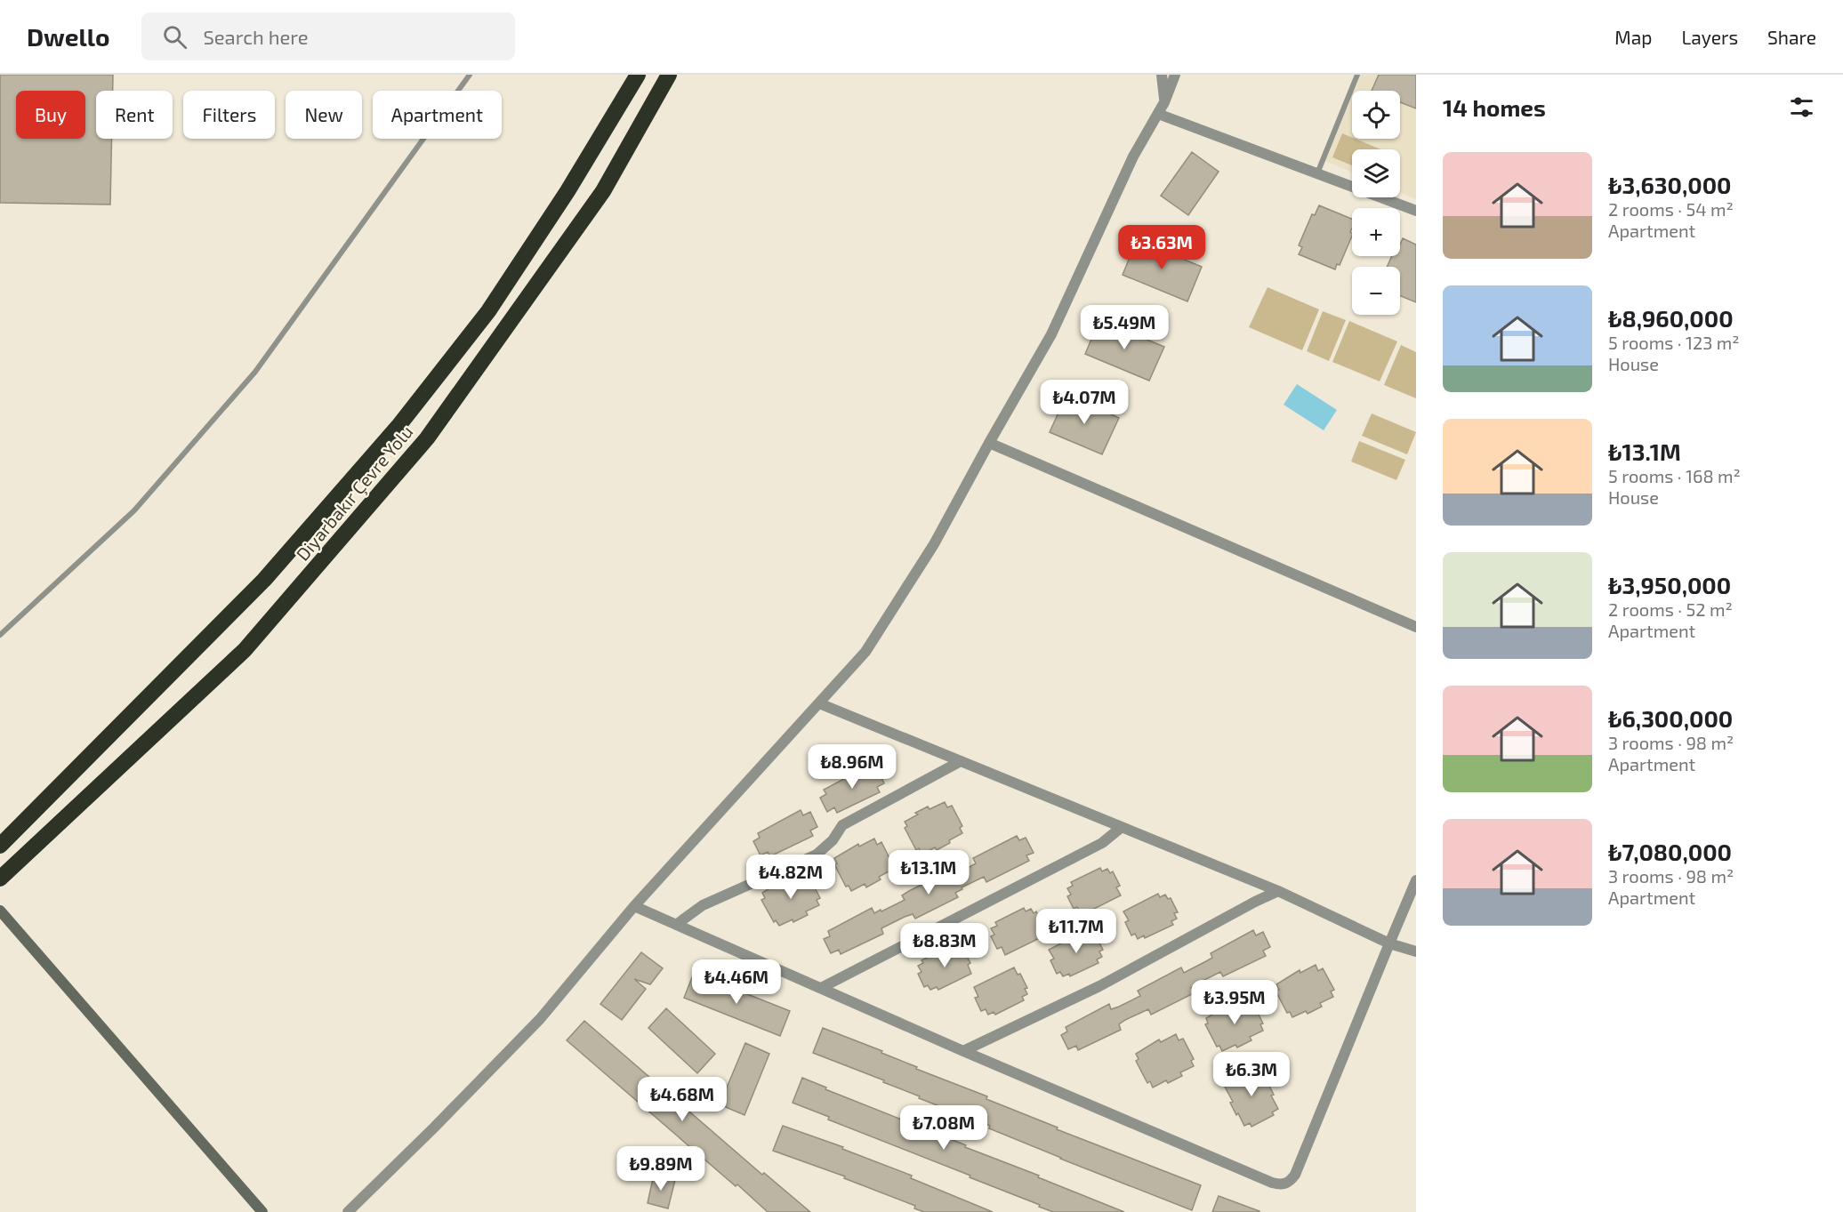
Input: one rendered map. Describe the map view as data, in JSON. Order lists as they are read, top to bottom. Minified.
{"streets":{"highway":["Diyarbakır Çevre Yolu"]},"page":{"header":"Dwello","search":"Search here","nav":["Map","Layers","Share"],"heading":"14 homes","map_buttons":["+","−"],"chip":["Buy","Rent","Filters","New","Apartment"],"list":[{"name":"₺3,630,000","note":"2 rooms · 54 m² · Apartment"},{"name":"₺8,960,000","note":"5 rooms · 123 m² · House"},{"name":"₺13.1M","note":"5 rooms · 168 m² · House"},{"name":"₺3,950,000","note":"2 rooms · 52 m² · Apartment"},{"name":"₺6,300,000","note":"3 rooms · 98 m² · Apartment"},{"name":"₺7,080,000","note":"3 rooms · 98 m² · Apartment"}],"price":["₺3.63M","₺5.49M","₺4.07M","₺8.96M","₺13.1M","₺4.82M","₺11.7M","₺8.83M","₺4.46M","₺3.95M","₺6.3M","₺4.68M","₺7.08M","₺9.89M"]}}
